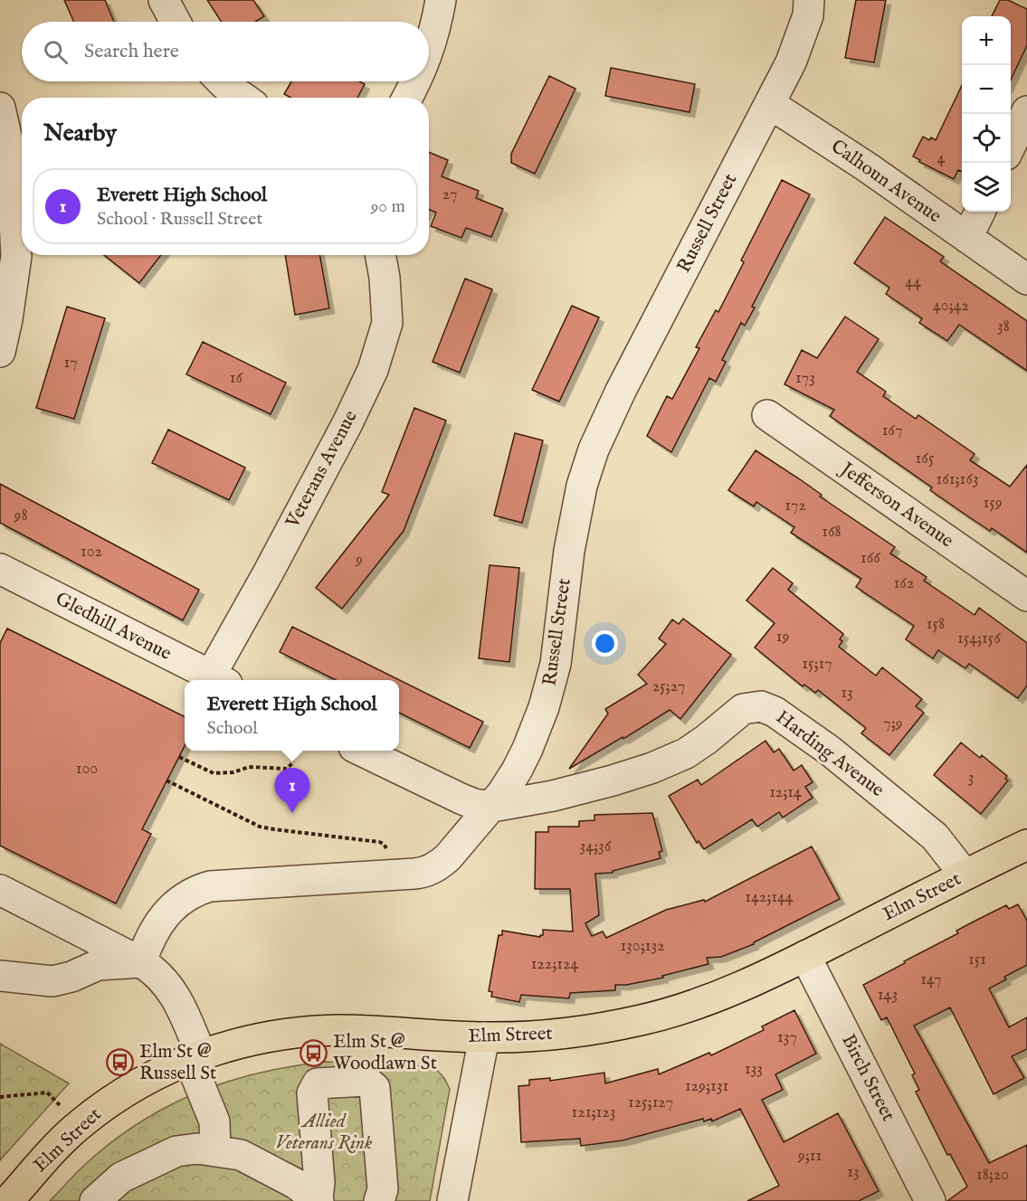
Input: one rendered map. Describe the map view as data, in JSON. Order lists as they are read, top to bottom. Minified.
{"streets":{"main road":["Elm Street"],"street":["Calhoun Avenue","Russell Street","Veterans Avenue","Jefferson Avenue","Gledhill Avenue","Harding Avenue","Birch Street"]},"crossings":[["Calhoun Avenue","Russell Street"],["Russell Street","Harding Avenue"],["Veterans Avenue","Gledhill Avenue"],["Harding Avenue","Elm Street"],["Elm Street","Birch Street"]],"parks":["Allied Veterans Rink"],"places":{"bus stop":["Elm St @ Woodlawn St","Elm St @ Russell St"]},"house_numbers":["4","27","44","40;42","38","17","16","173","167","165","161;163","159","172","98","168","102","166","9","162","158","19","154;156","15;17","25;27","13","7;9","100","3","12;14","34;36","142;144","130;132","151","122;124","147","143","137","133","129;131","125;127","121;123","9;11","13","18;20"],"page":{"map_buttons":["+","−"],"search":"Search here","heading":"Nearby","list":[{"mark":"1","name":"Everett High School","note":"School · Russell Street","value":"90 m"}],"popup":["Everett High School","School"],"pins":"1"}}
